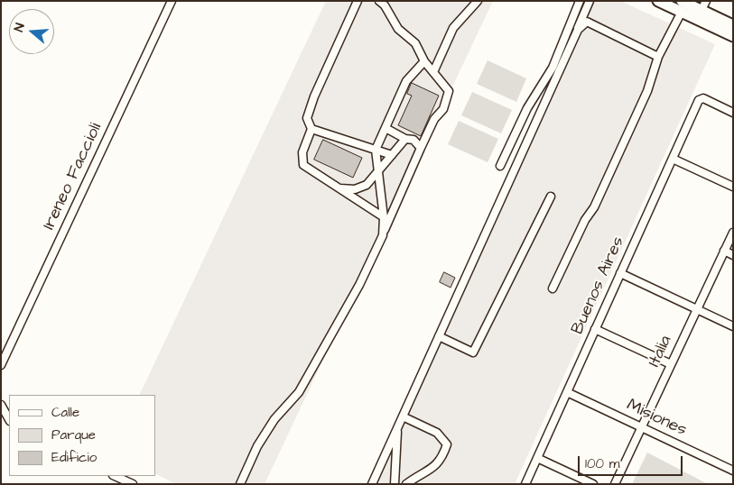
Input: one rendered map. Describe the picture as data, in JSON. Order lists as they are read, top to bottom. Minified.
{"streets":{"street":["Ireneo Faccioli","Buenos Aires","Italia","Misiones"]},"crossings":[["Buenos Aires","Misiones"],["Italia","Misiones"]],"legend":["Calle","Parque","Edificio"],"scale_bar":"100 m","north":"left"}
